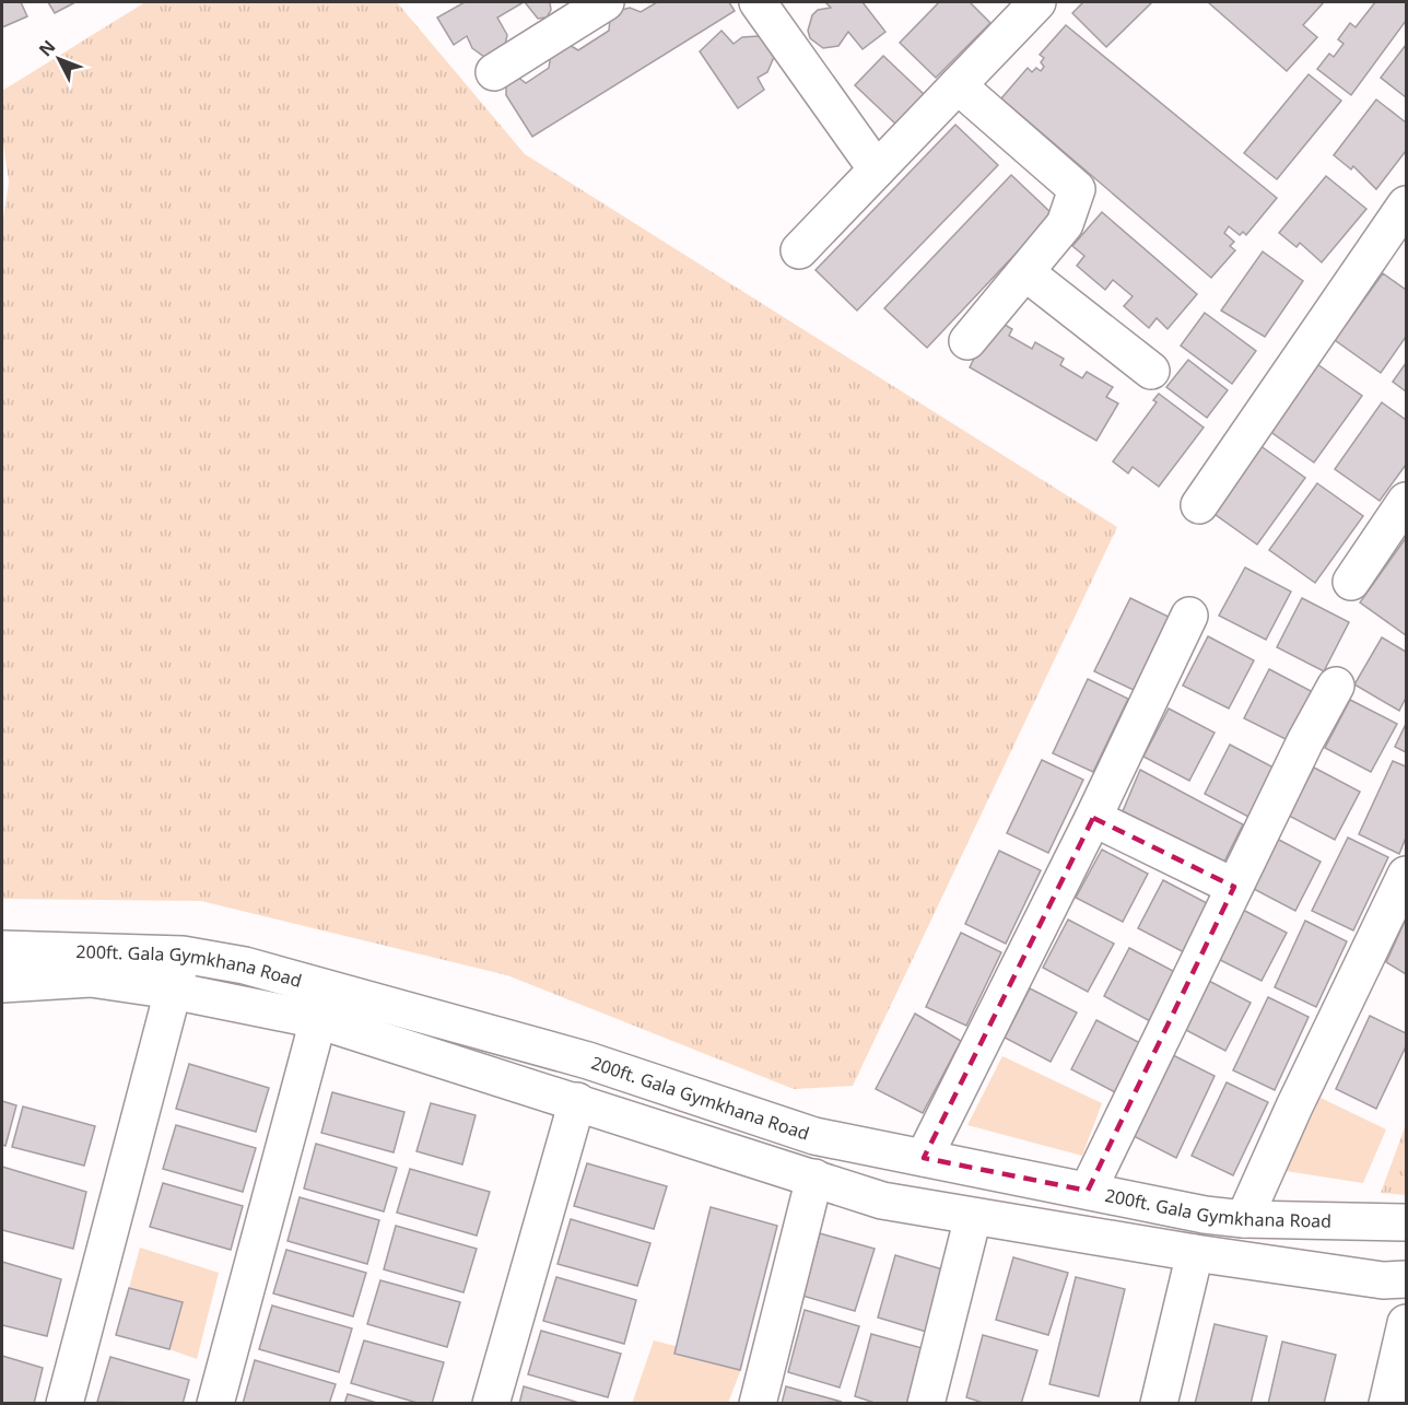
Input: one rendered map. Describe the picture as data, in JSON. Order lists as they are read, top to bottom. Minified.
{"streets":{"street":["200ft. Gala Gymkhana Road"]},"north":"top left"}
